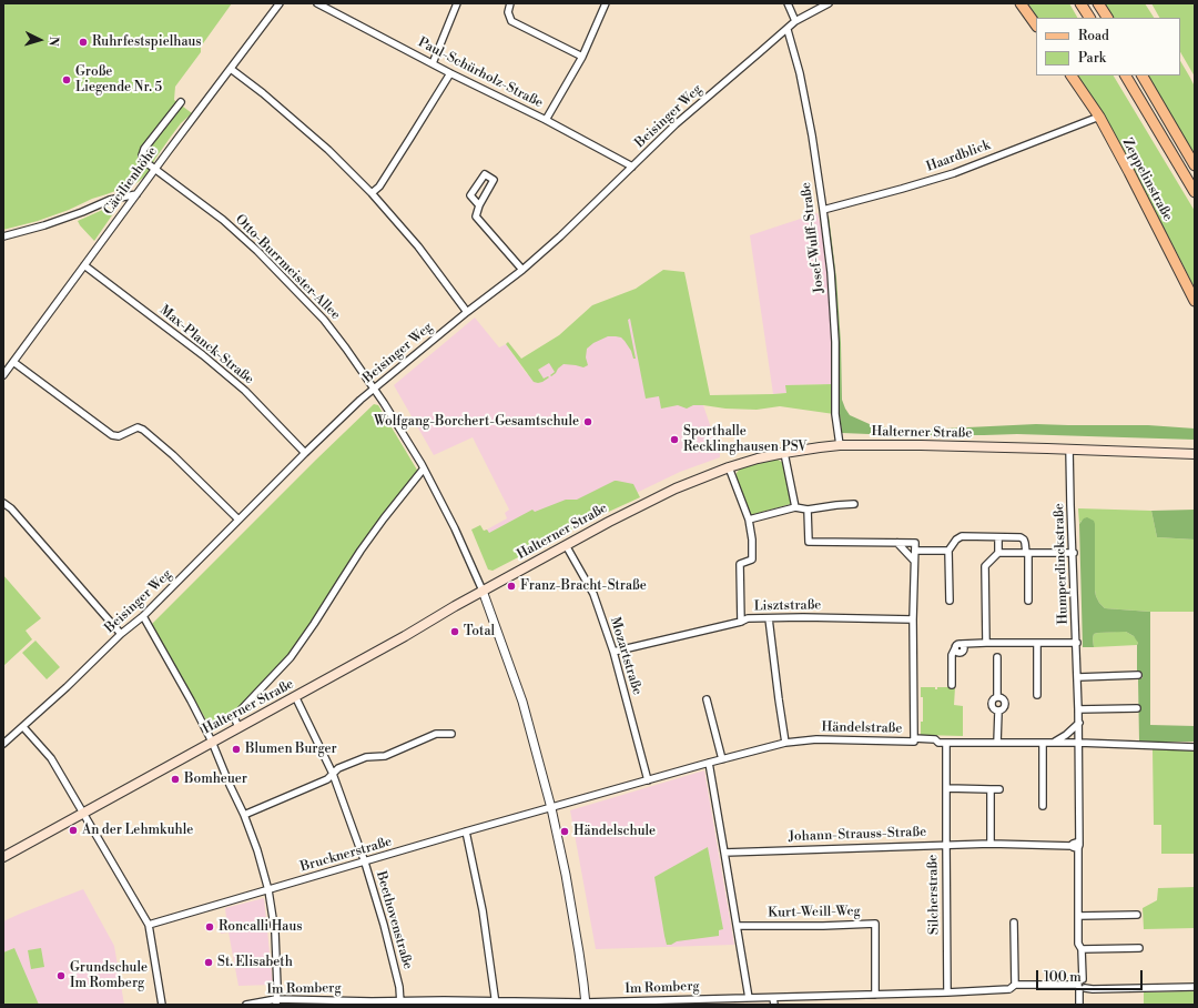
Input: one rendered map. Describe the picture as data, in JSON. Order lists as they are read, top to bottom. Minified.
{"streets":{"main road":["Zeppelinstraße","Halterner Straße"],"street":["Paul-Schürholz-Straße","Beisinger Weg","Haardblick","Cäcilienhöhe","Josef-Wulff-Straße","Otto-Burrmeister-Allee","Max-Planck-Straße","Humperdinckstraße","Lisztstraße","Mozartstraße","Händelstraße","Johann-Strauss-Straße","Brucknerstraße","Silcherstraße","Kurt-Weill-Weg","Beethovenstraße","Im Romberg"]},"crossings":[["Paul-Schürholz-Straße","Beisinger Weg"],["Beisinger Weg","Josef-Wulff-Straße"],["Beisinger Weg","Otto-Burrmeister-Allee"],["Beisinger Weg","Max-Planck-Straße"],["Haardblick","Zeppelinstraße"],["Haardblick","Josef-Wulff-Straße"],["Cäcilienhöhe","Otto-Burrmeister-Allee"],["Cäcilienhöhe","Max-Planck-Straße"],["Josef-Wulff-Straße","Halterner Straße"],["Otto-Burrmeister-Allee","Halterner Straße"],["Halterner Straße","Humperdinckstraße"],["Halterner Straße","Mozartstraße"],["Halterner Straße","Beethovenstraße"],["Humperdinckstraße","Händelstraße"],["Humperdinckstraße","Johann-Strauss-Straße"],["Humperdinckstraße","Im Romberg"],["Lisztstraße","Mozartstraße"],["Mozartstraße","Händelstraße"],["Händelstraße","Brucknerstraße"],["Händelstraße","Silcherstraße"],["Johann-Strauss-Straße","Silcherstraße"],["Brucknerstraße","Beethovenstraße"],["Silcherstraße","Im Romberg"],["Kurt-Weill-Weg","Im Romberg"],["Beethovenstraße","Im Romberg"]],"places":["Ruhrfestspielhaus","Große Liegende Nr. 5","Wolfgang-Borchert-Gesamtschule","Sporthalle Recklinghausen PSV","Franz-Bracht-Straße","Total","Blumen Burger","Bomheuer","An der Lehmkuhle","Händelschule","Roncalli Haus","St. Elisabeth","Grundschule Im Romberg"],"legend":["Road","Park"],"scale_bar":"100 m","north":"right"}
